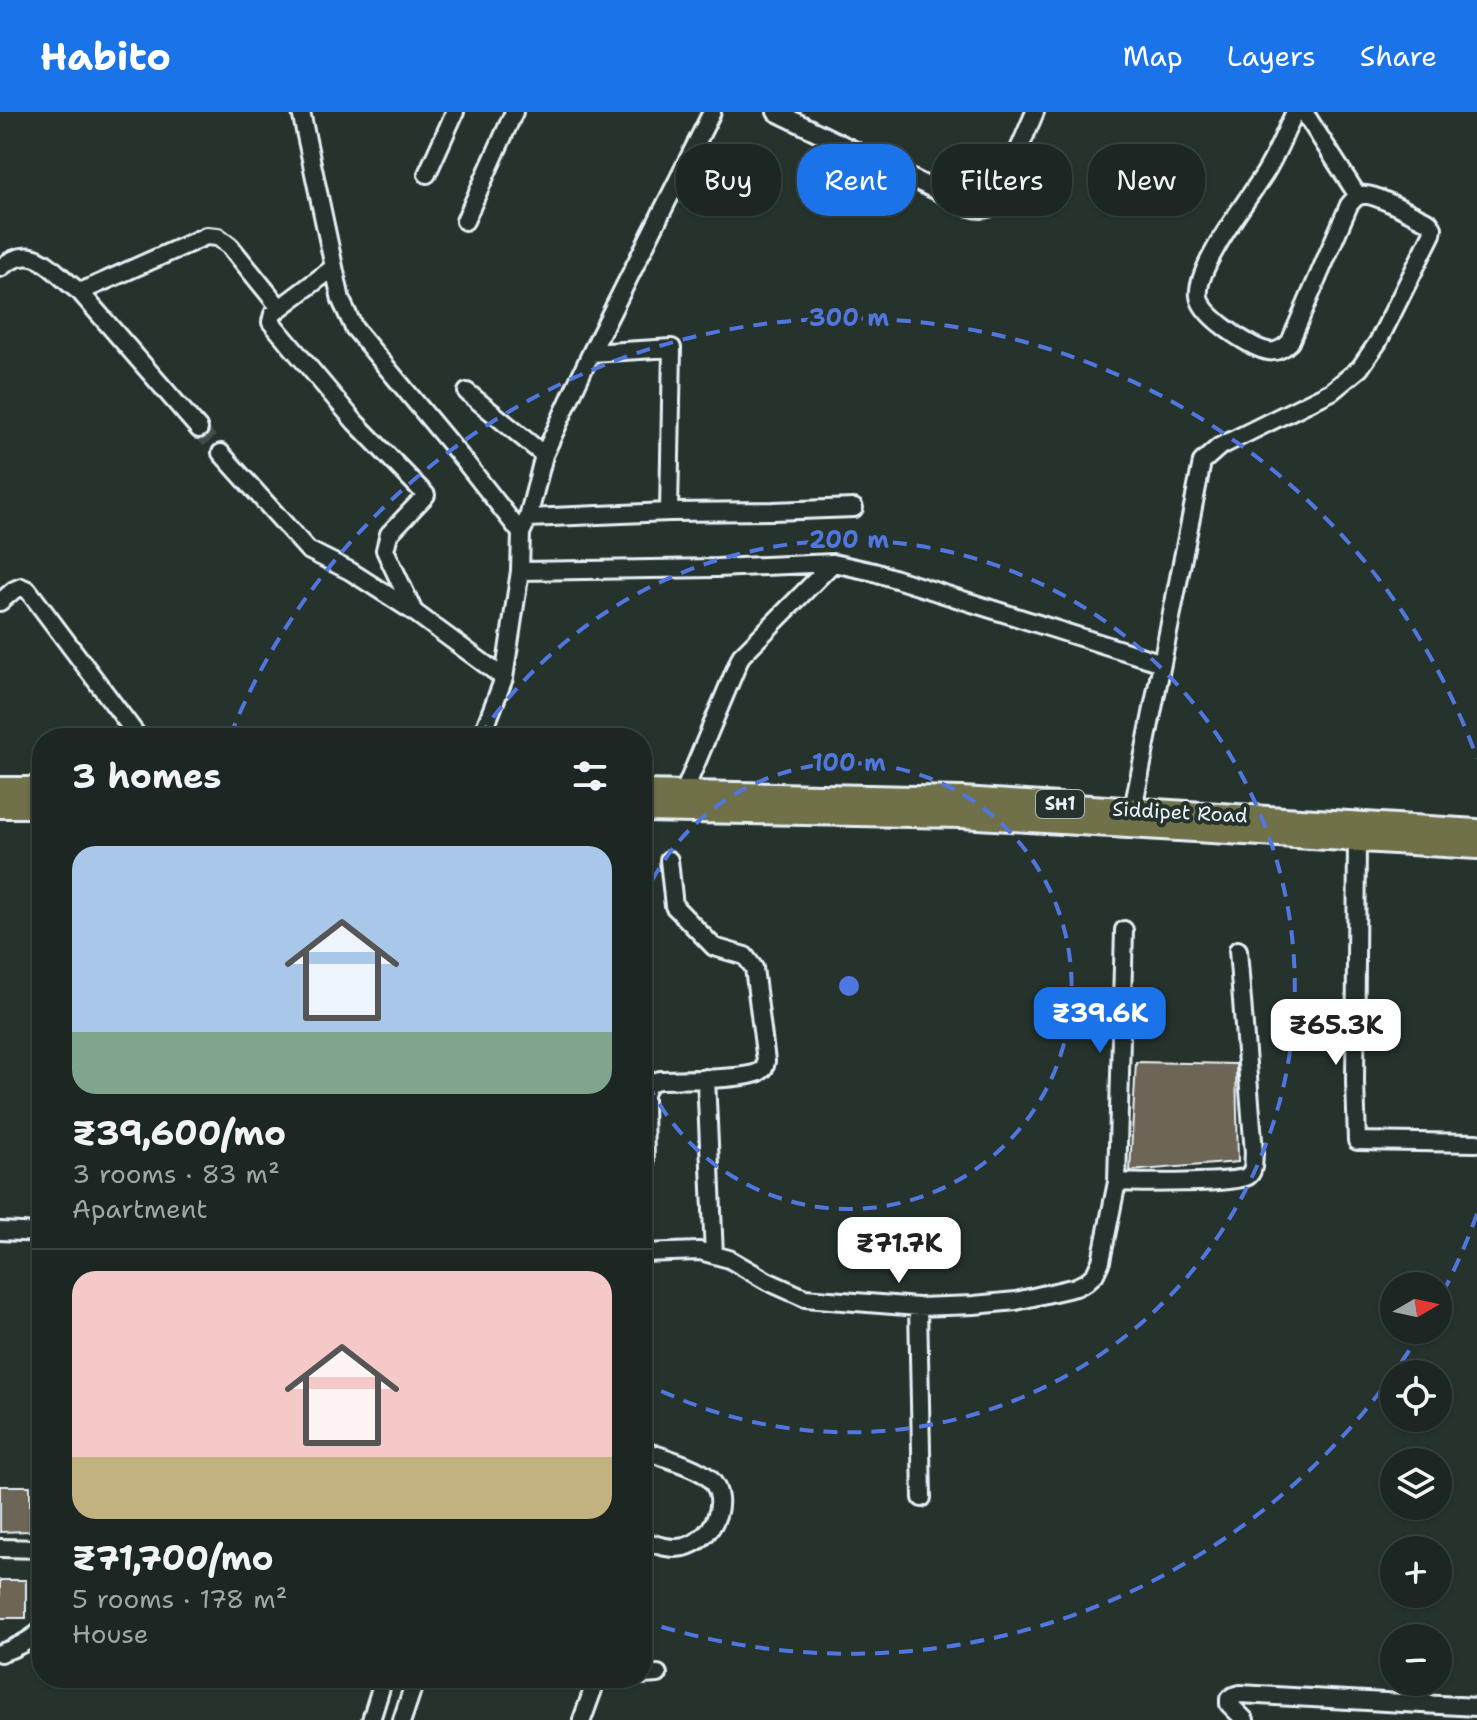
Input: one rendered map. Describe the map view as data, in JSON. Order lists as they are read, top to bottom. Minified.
{"streets":{"main road":["SH1","Siddipet Road"]},"north":"right","page":{"header":"Habito","nav":["Map","Layers","Share"],"chip":["Buy","Rent","Filters","New"],"heading":"3 homes","list":[{"name":"₹39,600/mo","note":"3 rooms · 83 m² · Apartment"},{"name":"₹71,700/mo","note":"5 rooms · 178 m² · House"}],"price":["₹39.6K","₹65.3K","₹71.7K"],"map_buttons":["+","−"]},"rings":["300 m","200 m","100 m"]}
